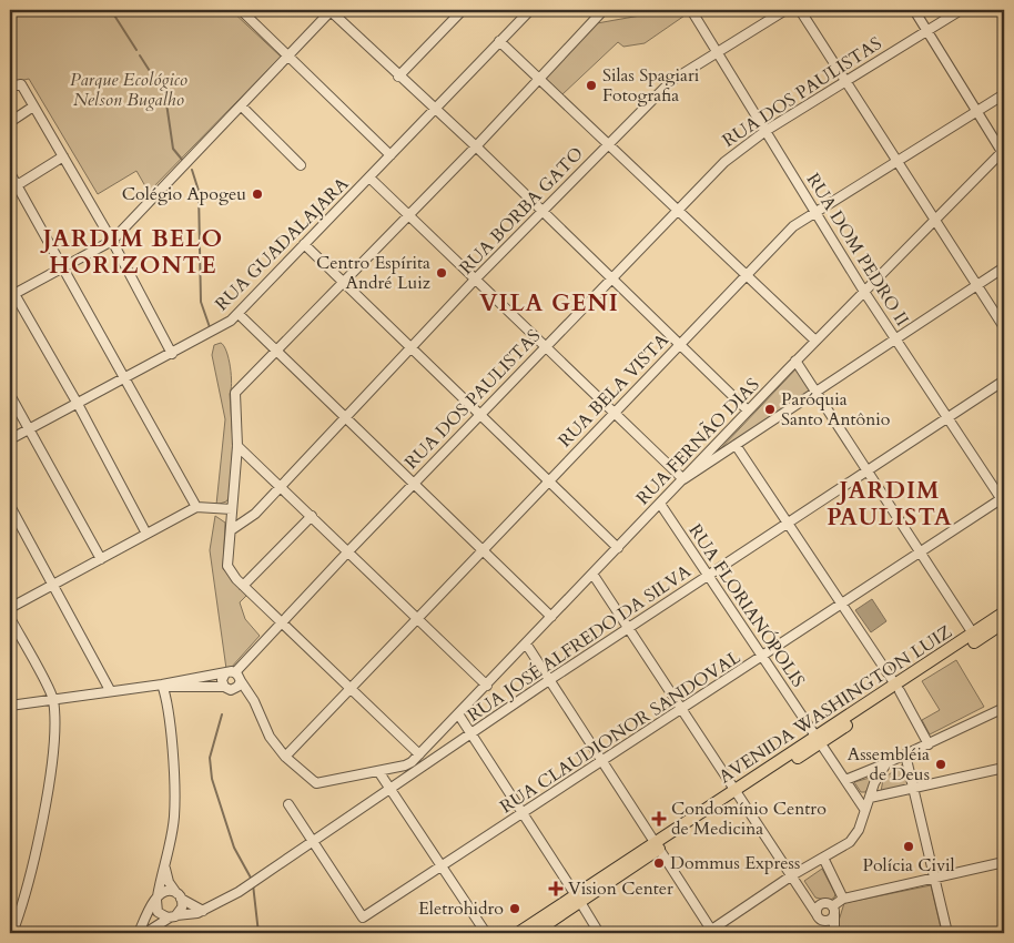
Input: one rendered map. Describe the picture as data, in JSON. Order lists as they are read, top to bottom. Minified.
{"streets":{"main road":["AVENIDA WASHINGTON LUIZ"],"street":["RUA DOS PAULISTAS","RUA BORBA GATO","RUA GUADALAJARA","RUA DOM PEDRO II","RUA BELA VISTA","RUA FERNÃO DIAS","RUA FLORIANÓPOLIS","RUA JOSÉ ALFREDO DA SILVA","RUA CLAUDIONOR SANDOVAL"]},"crossings":[["RUA DOS PAULISTAS","RUA DOM PEDRO II"],["RUA BORBA GATO","RUA DOM PEDRO II"],["RUA DOM PEDRO II","RUA BELA VISTA"],["RUA DOM PEDRO II","RUA FERNÃO DIAS"],["RUA DOM PEDRO II","RUA JOSÉ ALFREDO DA SILVA"],["RUA DOM PEDRO II","RUA CLAUDIONOR SANDOVAL"],["RUA BELA VISTA","RUA FERNÃO DIAS"],["RUA FERNÃO DIAS","RUA FLORIANÓPOLIS"],["RUA FLORIANÓPOLIS","RUA JOSÉ ALFREDO DA SILVA"],["RUA FLORIANÓPOLIS","AVENIDA WASHINGTON LUIZ"],["RUA FLORIANÓPOLIS","RUA CLAUDIONOR SANDOVAL"],["RUA JOSÉ ALFREDO DA SILVA","RUA CLAUDIONOR SANDOVAL"]],"districts":["JARDIM BELO HORIZONTE","VILA GENI","JARDIM PAULISTA"],"parks":["Parque Ecológico Nelson Bugalho"],"places":{"other":["Silas Spagiari Fotografia","Colégio Apogeu","Centro Espírita André Luiz","Paróquia Santo Antônio","Assembléia de Deus","Polícia Civil","Dommus Express","Eletrohidro"],"health":["Condomínio Centro de Medicina","Vision Center"]}}
